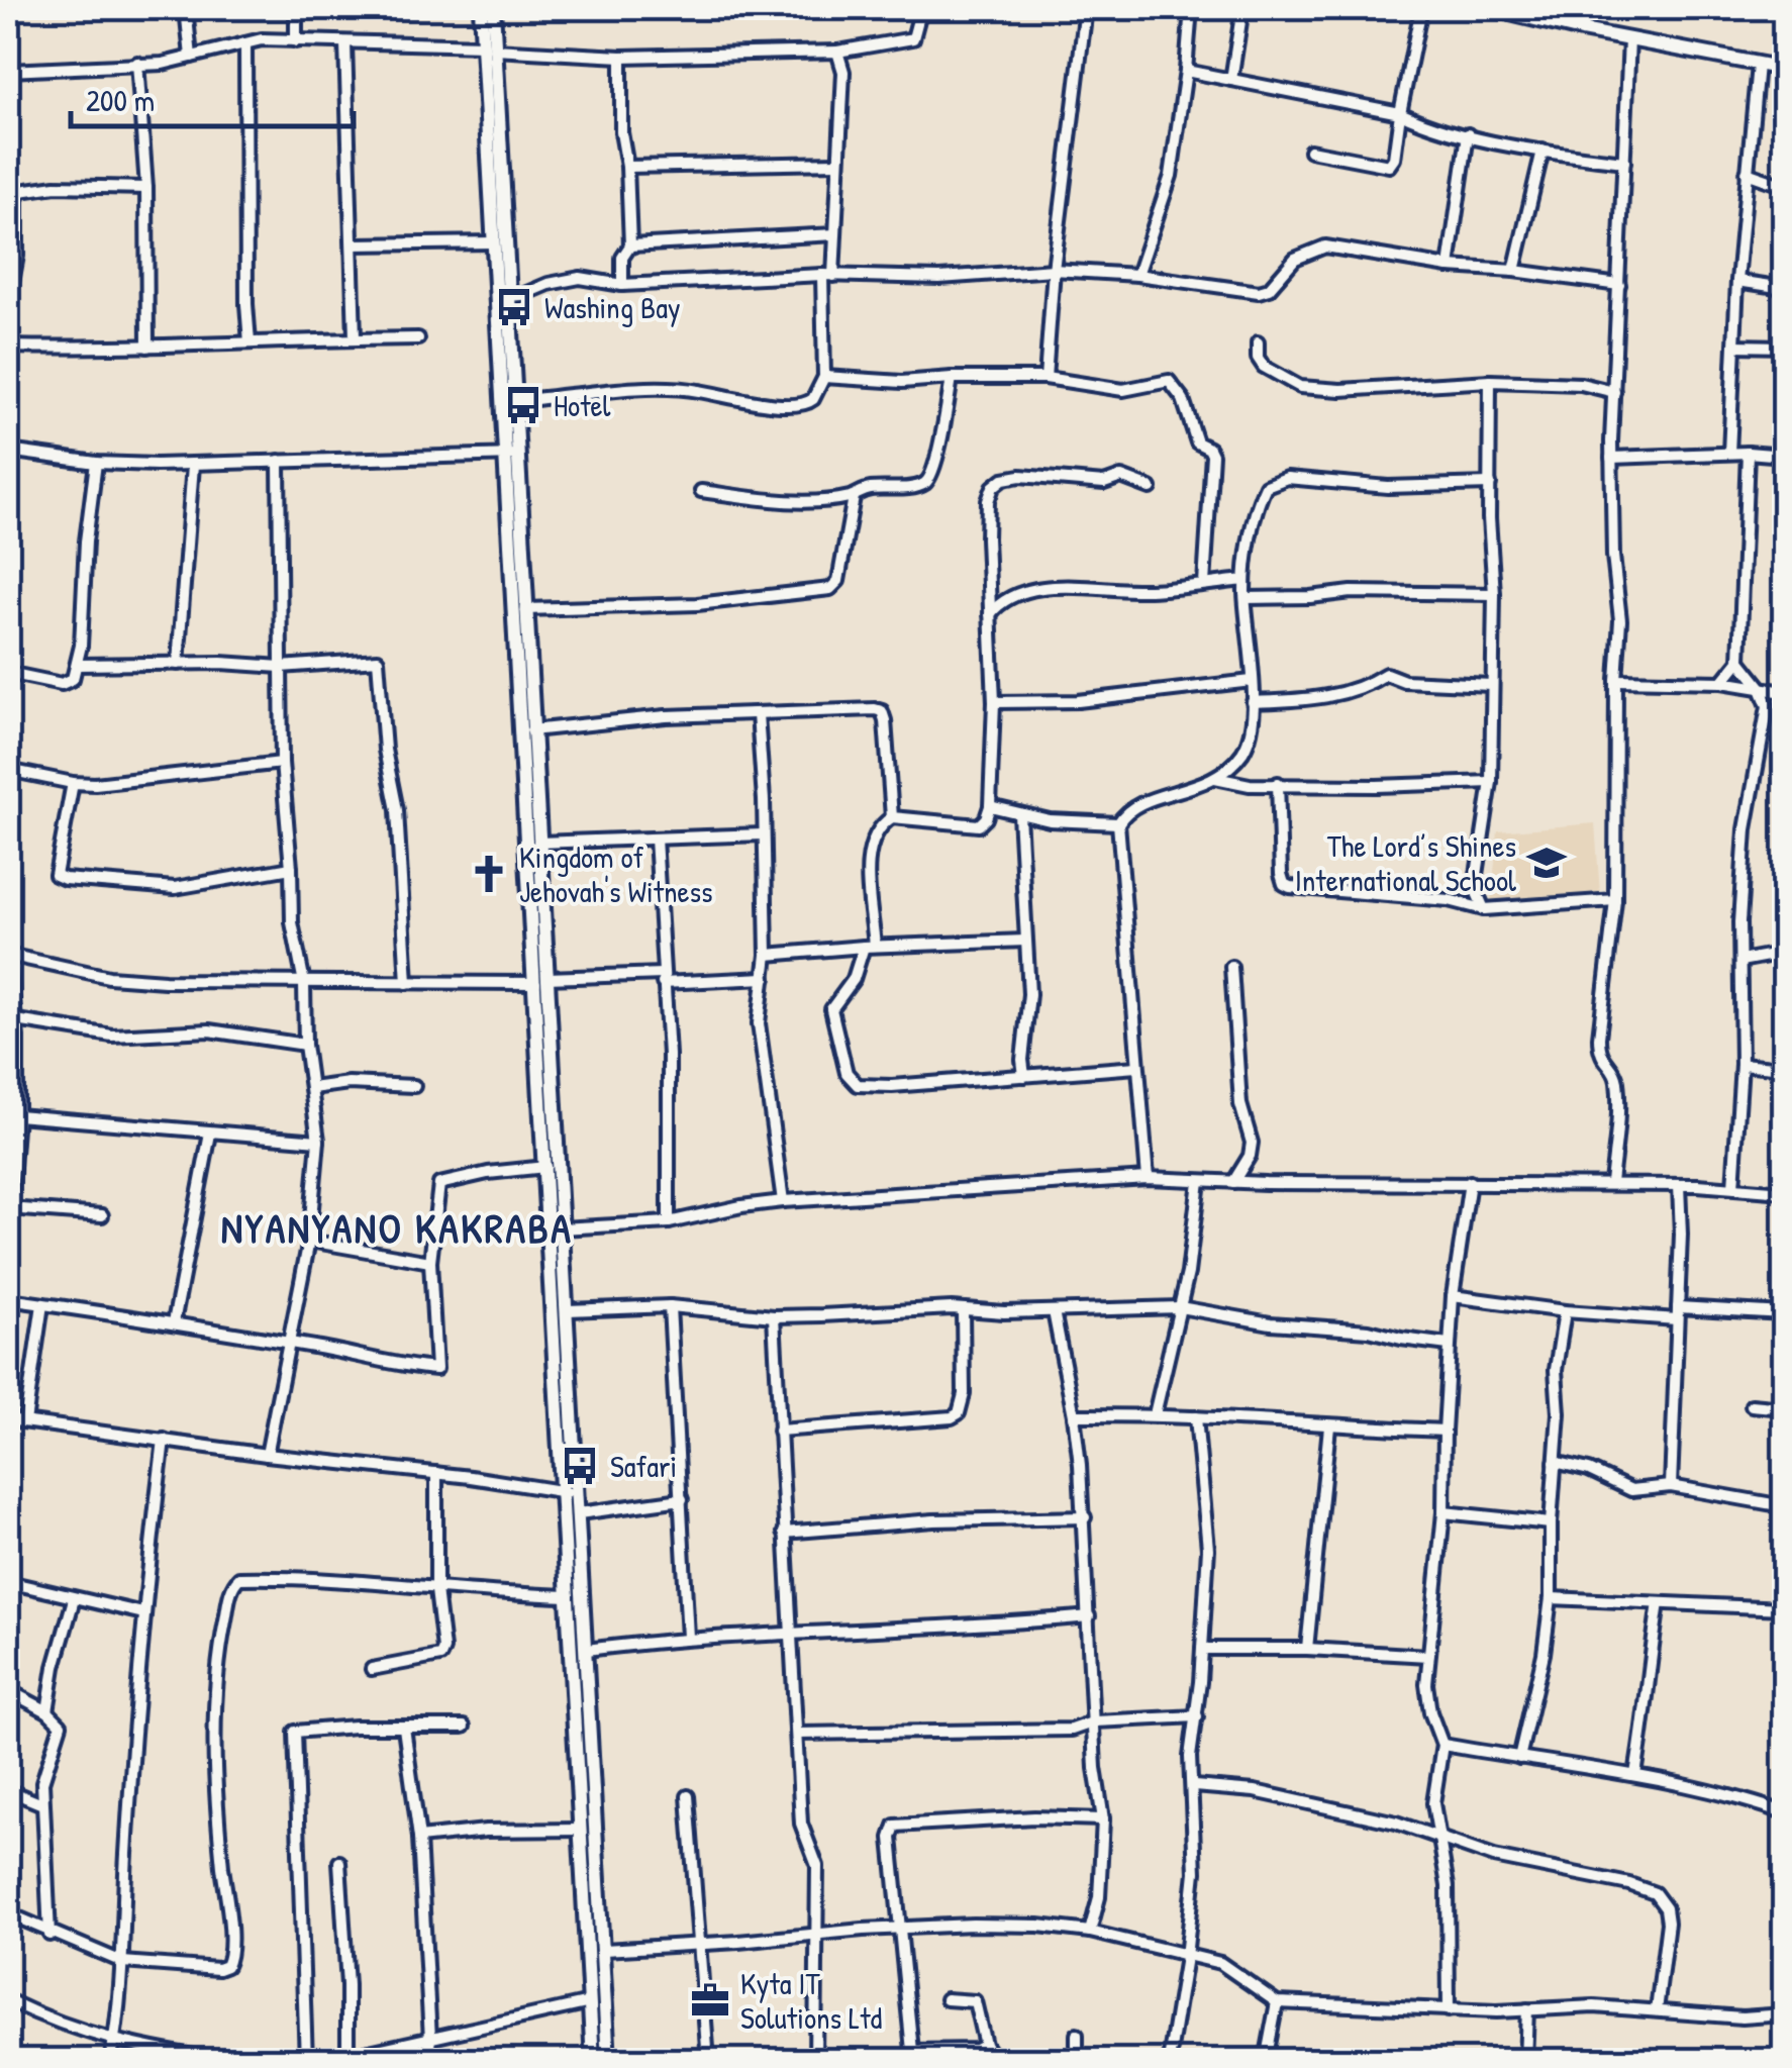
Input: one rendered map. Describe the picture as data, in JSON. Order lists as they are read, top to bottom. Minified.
{"districts":["NYANYANO KAKRABA"],"places":{"bus stop":["Washing Bay","Hotel","Safari"],"school or university":["The Lord’s Shines International School"],"church":["Kingdom of Jehovah's Witness"],"office":["Kyta IT Solutions Ltd"]},"scale_bar":"200 m"}
